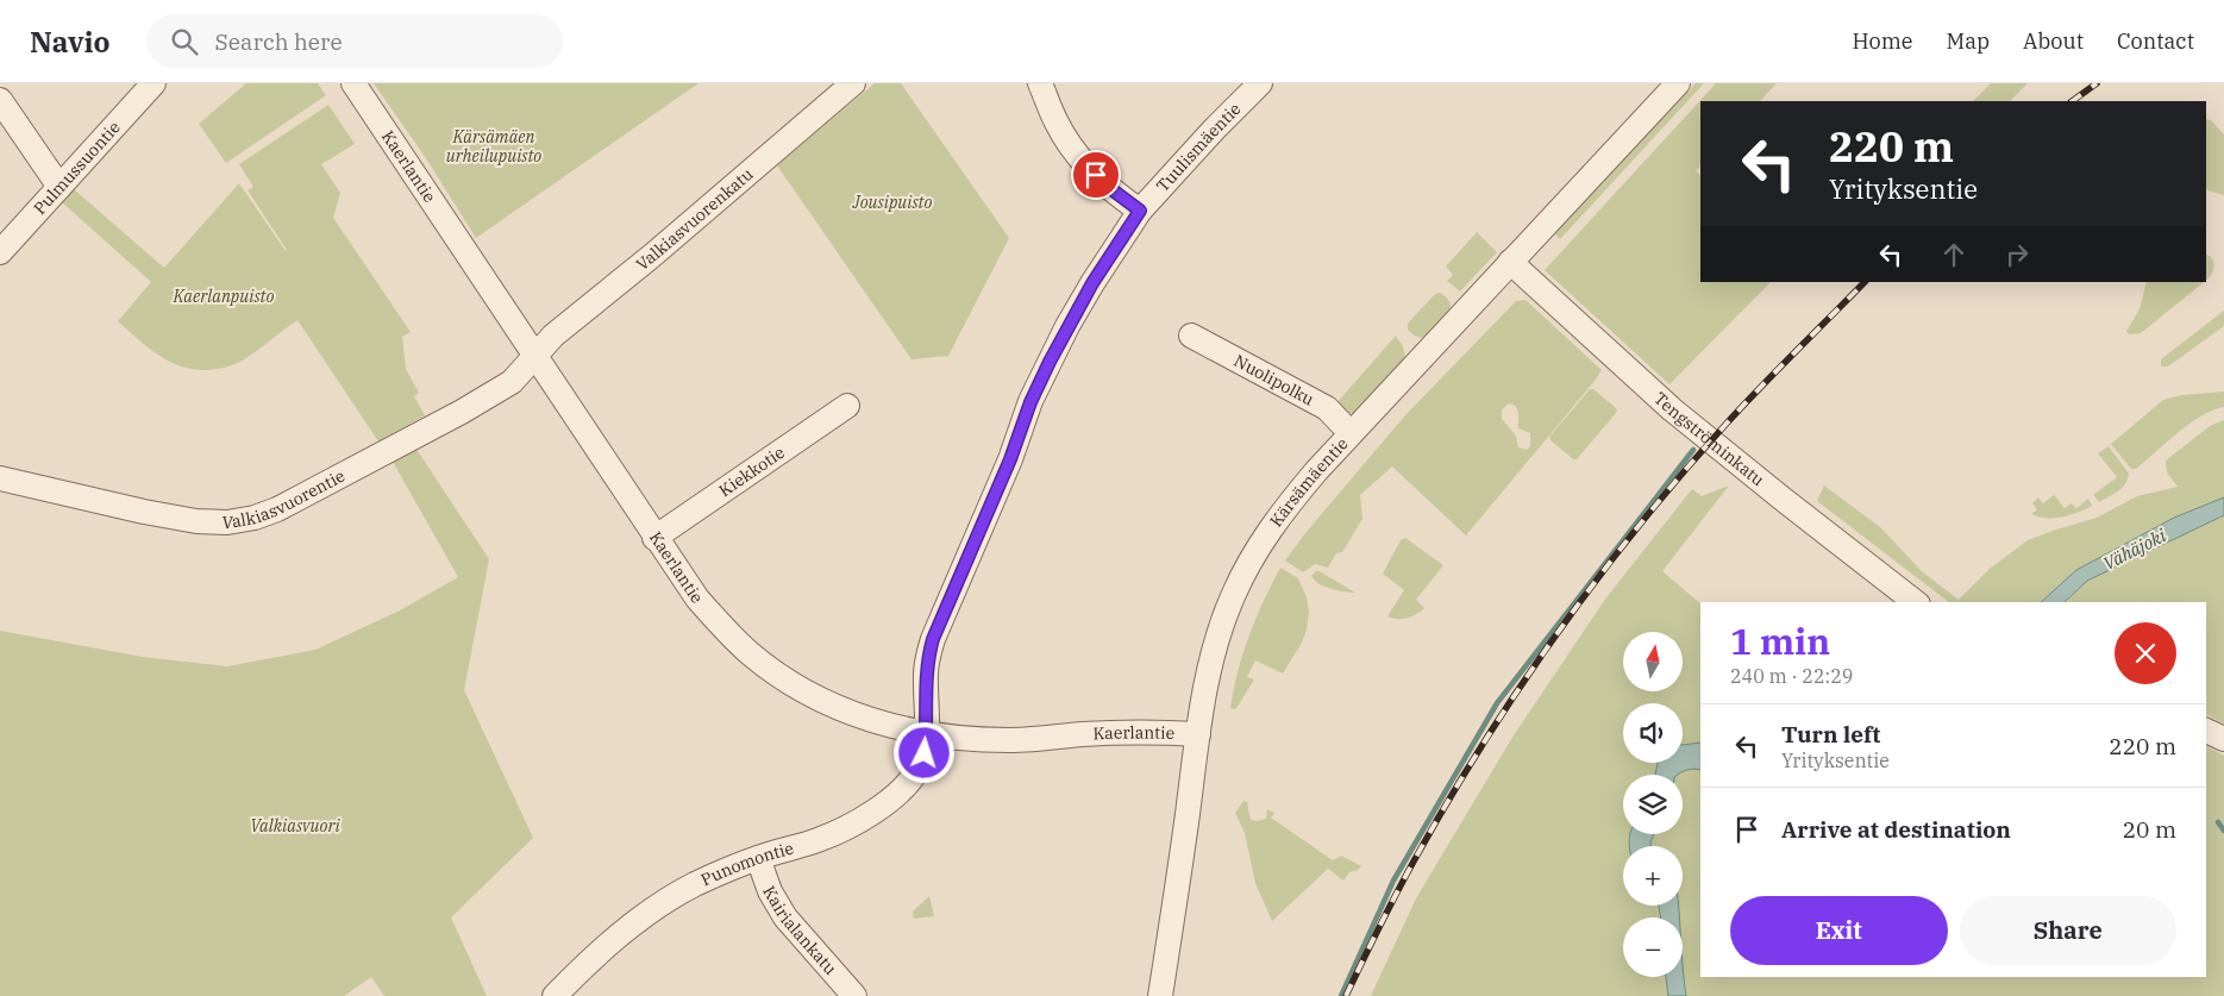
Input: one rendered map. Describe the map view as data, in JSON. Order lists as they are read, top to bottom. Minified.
{"streets":{"street":["Tuulismäentie","Kaerlantie","Pulmussuontie","Valkiasvuorenkatu","Nuolipolku","Tengströminkatu","Kiekkotie","Kärsämäentie","Valkiasvuorentie","Punomontie","Kairialankatu"]},"crossings":[["Tuulismäentie","Kaerlantie"],["Tuulismäentie","Punomontie"],["Kaerlantie","Valkiasvuorenkatu"],["Kaerlantie","Kiekkotie"],["Kaerlantie","Kärsämäentie"],["Kaerlantie","Valkiasvuorentie"],["Kaerlantie","Punomontie"],["Valkiasvuorenkatu","Valkiasvuorentie"],["Nuolipolku","Kärsämäentie"],["Tengströminkatu","Kärsämäentie"],["Punomontie","Kairialankatu"]],"water":["Vähäjoki"],"parks":["Kärsämäen urheilupuisto","Jousipuisto","Kaerlanpuisto","Valkiasvuori"],"north":"top","page":{"header":"Navio","search":"Search here","nav":["Home","Map","About","Contact"],"turn":["220 m","Yrityksentie"],"heading":["1 min","240 m · 22:29"],"map_buttons":["+","−"],"list":[{"name":"Turn left","note":"Yrityksentie","value":"220 m"},{"name":"Arrive at destination","value":"20 m"}],"buttons":["Exit","Share"]}}
